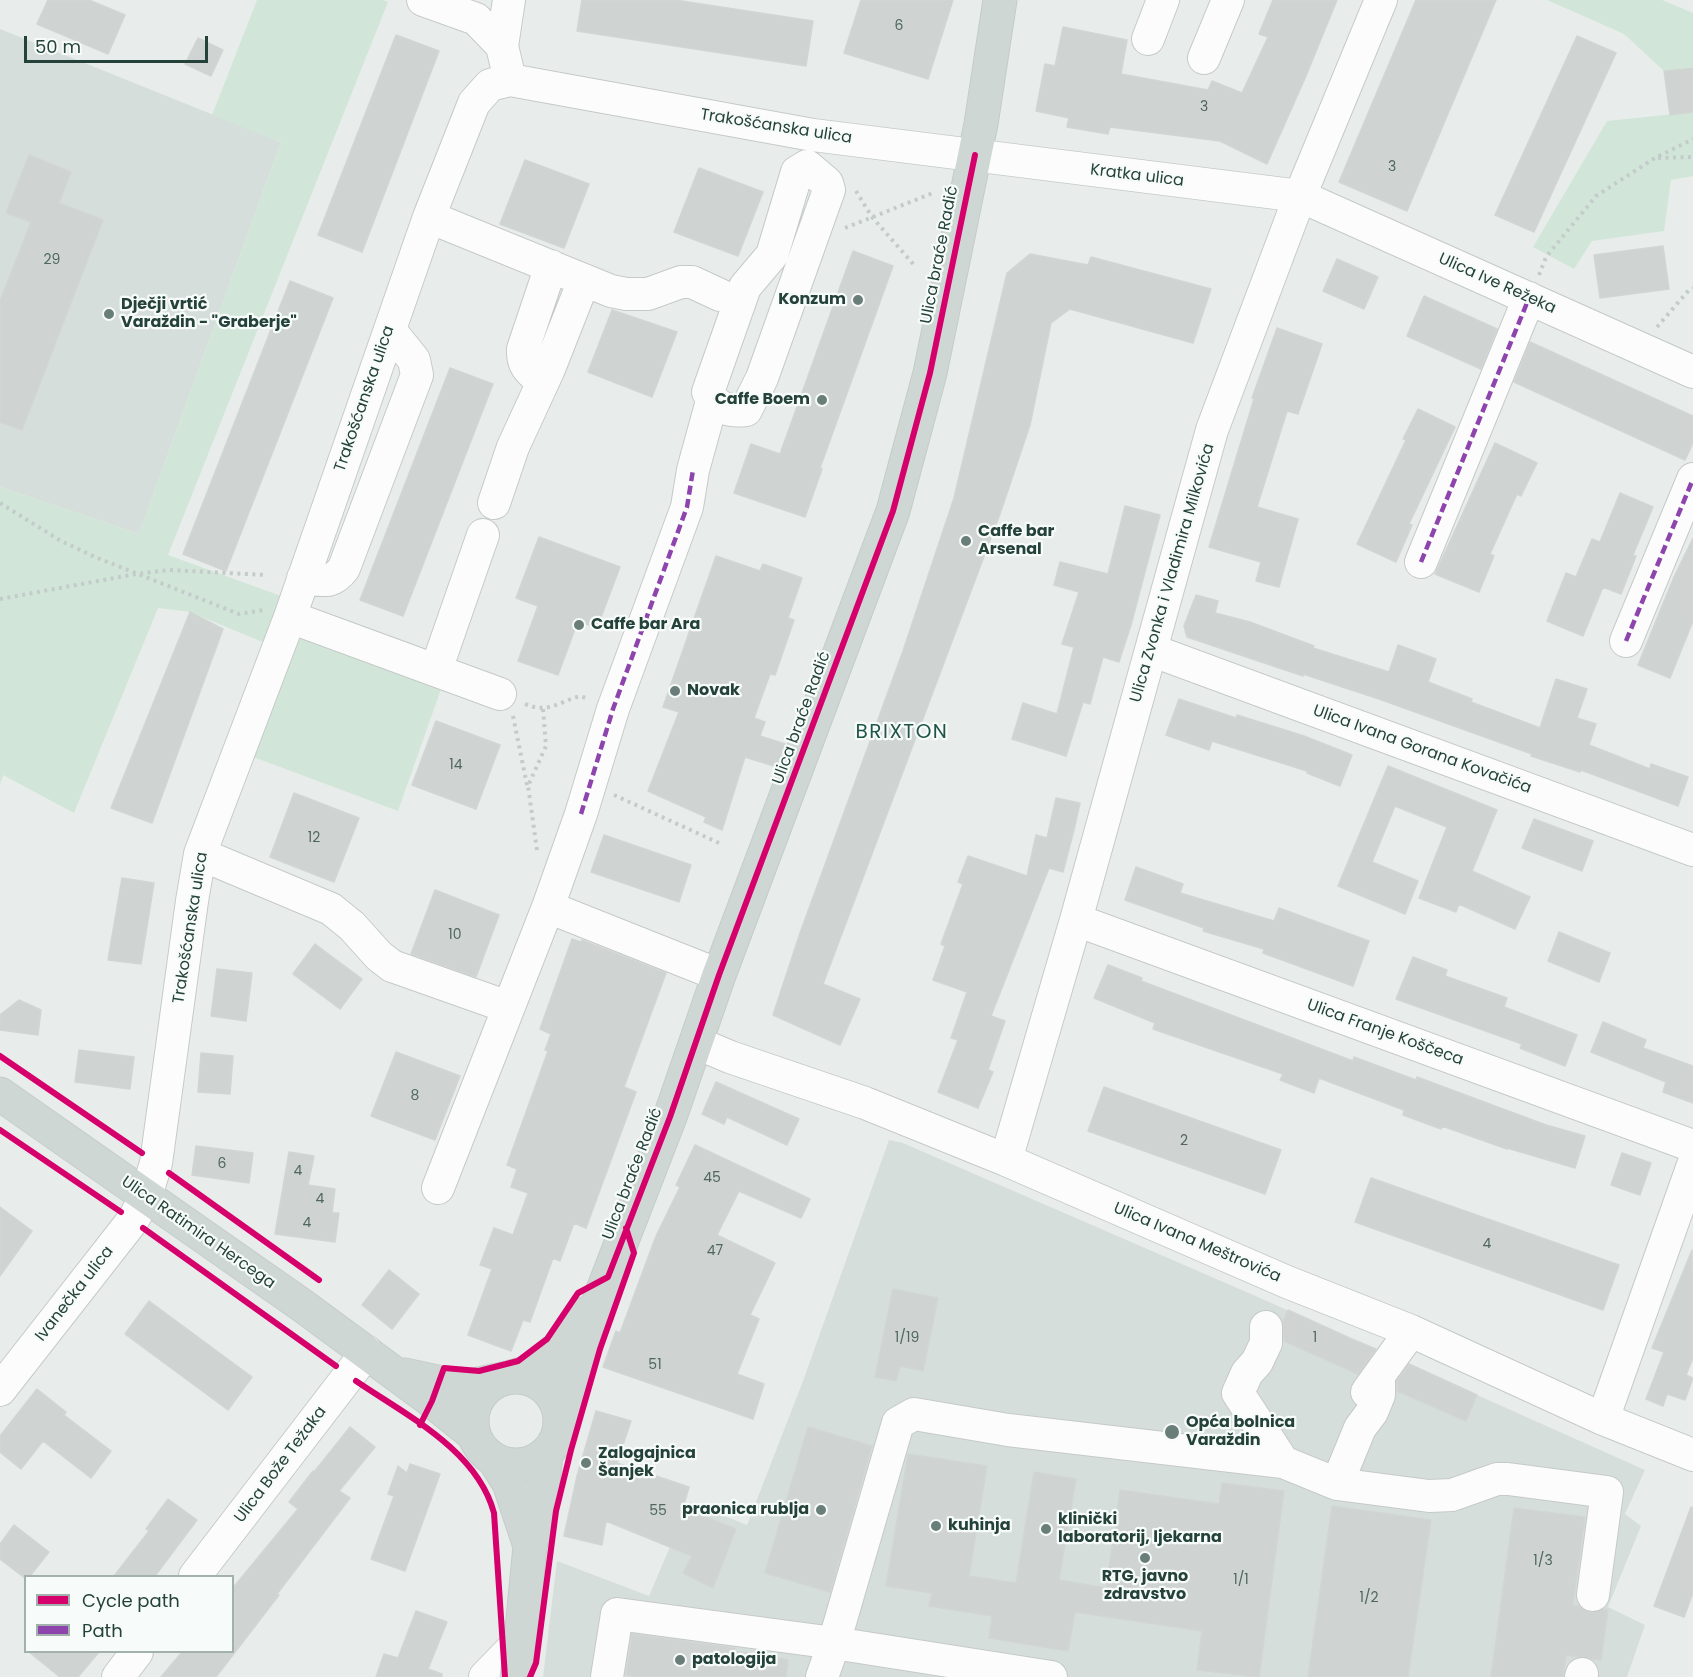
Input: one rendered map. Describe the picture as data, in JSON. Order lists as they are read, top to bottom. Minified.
{"streets":{"main road":["Ulica braće Radić","Ulica Ratimira Hercega"],"street":["Trakošćanska ulica","Kratka ulica","Ulica Ive Režeka","Ulica Zvonka i Vladimira Milkovića","Ulica Ivana Gorana Kovačića","Ulica Franje Koščeca","Ulica Ivana Meštrovića","Ivanečka ulica","Ulica Bože Težaka"]},"crossings":[["Trakošćanska ulica","Kratka ulica"],["Trakošćanska ulica","Ulica braće Radić"],["Trakošćanska ulica","Ulica Ratimira Hercega"],["Trakošćanska ulica","Ivanečka ulica"],["Kratka ulica","Ulica braće Radić"],["Kratka ulica","Ulica Ive Režeka"],["Kratka ulica","Ulica Zvonka i Vladimira Milkovića"],["Ulica braće Radić","Ulica Ratimira Hercega"],["Ulica braće Radić","Ulica Ivana Meštrovića"],["Ulica Ive Režeka","Ulica Zvonka i Vladimira Milkovića"],["Ulica Zvonka i Vladimira Milkovića","Ulica Ivana Gorana Kovačića"],["Ulica Zvonka i Vladimira Milkovića","Ulica Franje Koščeca"],["Ulica Zvonka i Vladimira Milkovića","Ulica Ivana Meštrovića"],["Ulica Ratimira Hercega","Ivanečka ulica"],["Ulica Ratimira Hercega","Ulica Bože Težaka"]],"districts":["BRIXTON"],"places":["Konzum","Dječji vrtić Varaždin - \"Graberje\"","Caffe Boem","Caffe bar Arsenal","Caffe bar Ara","Novak","Opća bolnica Varaždin","Zalogajnica Šanjek","praonica rublja","kuhinja","klinički laboratorij, ljekarna","RTG, javno zdravstvo","patologija"],"house_numbers":["6","3","3","29","14","12","10","8","2","6","4","45","4","4","4","47","1/19","1","51","55","1/3","1/1","1/2"],"legend":["Cycle path","Path"],"scale_bar":"50 m"}
